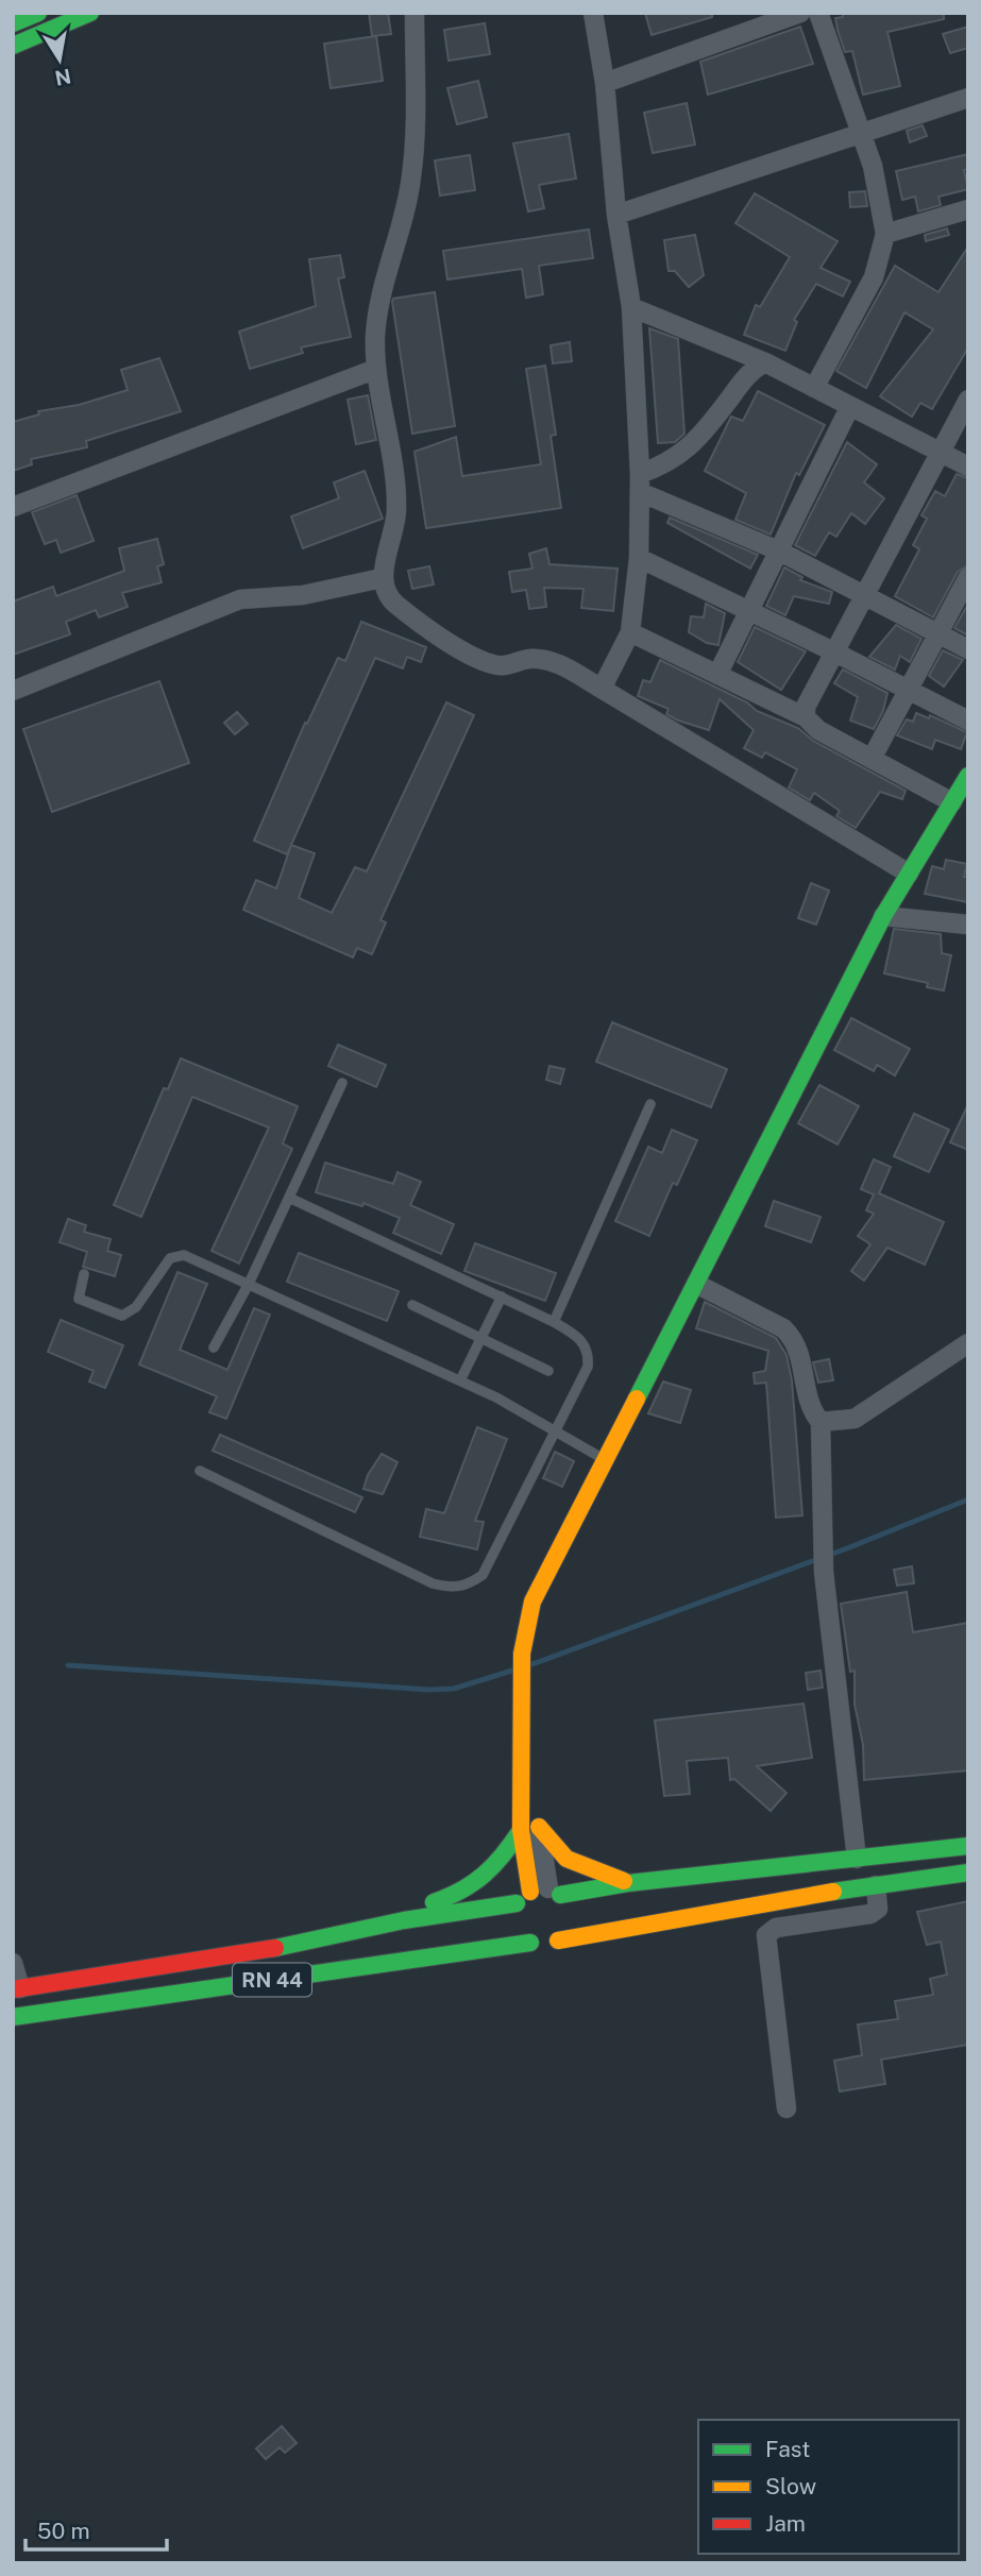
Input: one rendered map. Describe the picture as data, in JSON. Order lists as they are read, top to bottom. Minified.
{"streets":{"main road":["RN 44"]},"legend":["Fast","Slow","Jam"],"scale_bar":"50 m","north":"bottom"}
